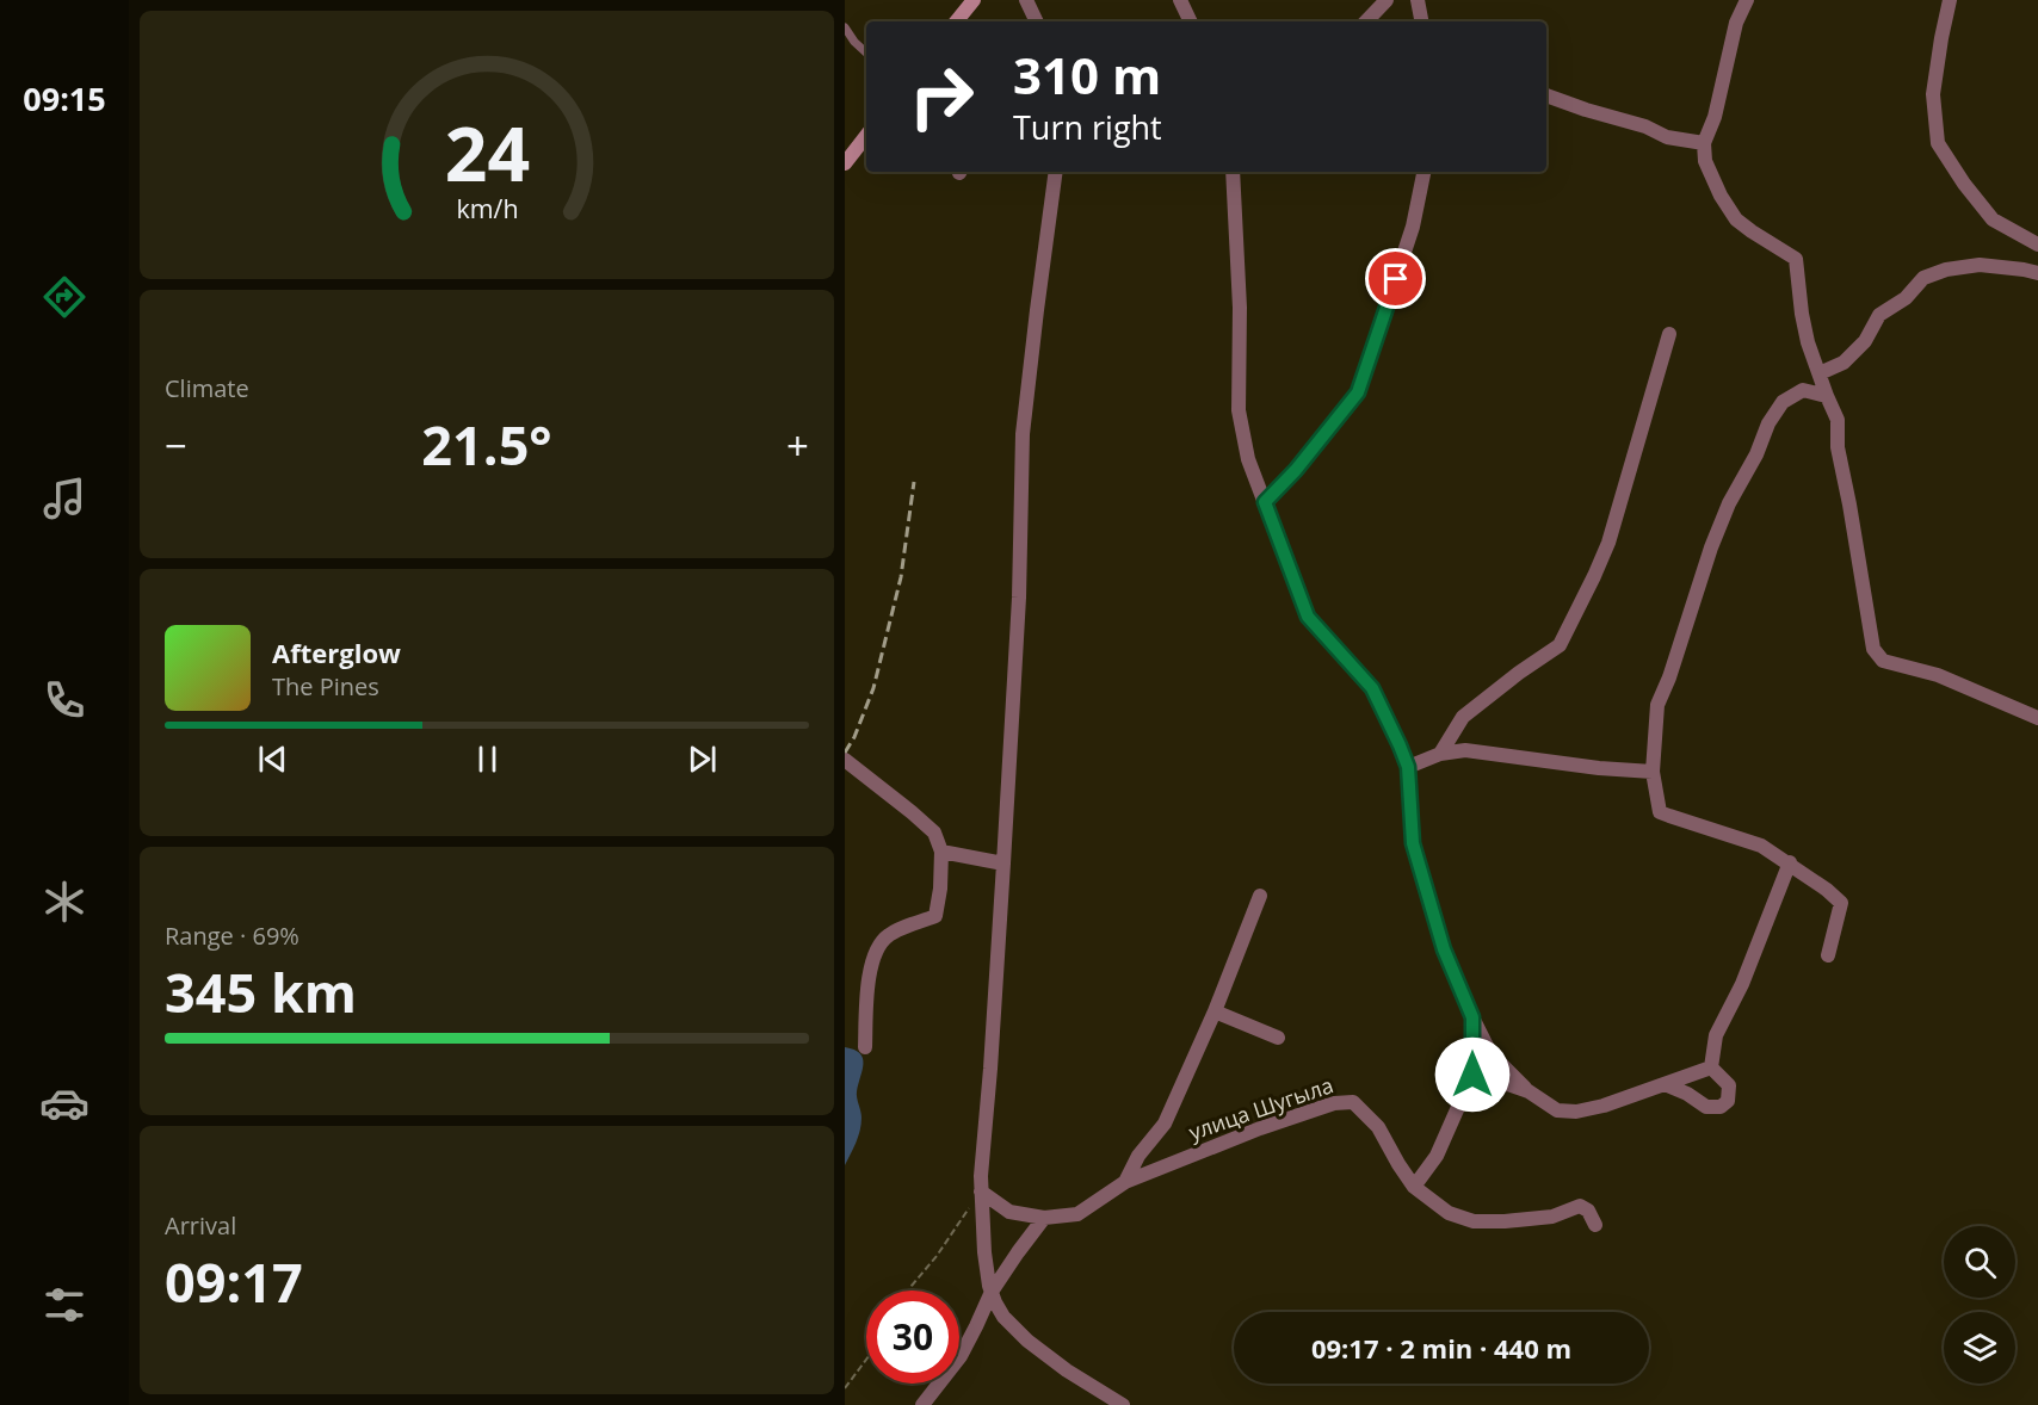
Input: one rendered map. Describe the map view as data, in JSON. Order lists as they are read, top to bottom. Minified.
{"streets":{"street":["улица Шугыла"]},"page":{"tabs":"09:15","turn":["310 m","Turn right"],"tile":["Climate",["Range · 69%","345 km"],["Arrival","09:17"]],"heat":["−","21.5°","+"],"song":["Afterglow","The Pines"],"limit":"30","trip":"09:17 · 2 min · 440 m","gauge":["24","km/h"]}}
